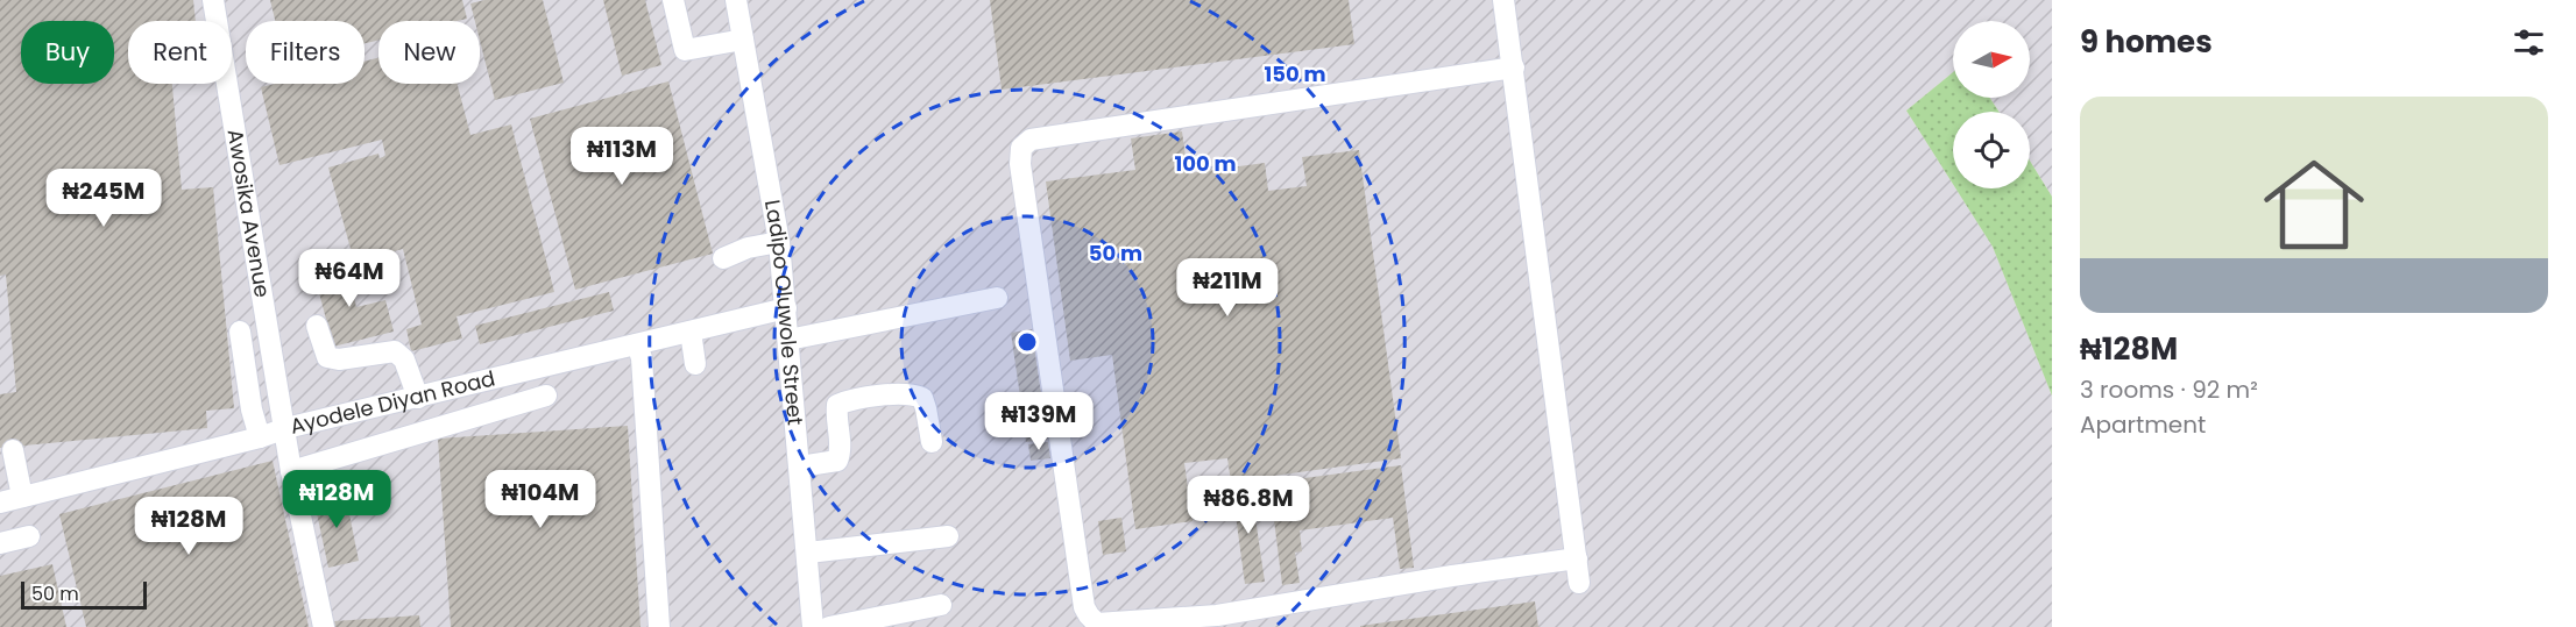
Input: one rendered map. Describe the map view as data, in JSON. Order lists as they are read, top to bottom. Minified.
{"streets":{"street":["Awosika Avenue","Ladipo Oluwole Street","Ayodele Diyan Road"]},"crossings":[["Awosika Avenue","Ayodele Diyan Road"],["Ladipo Oluwole Street","Ayodele Diyan Road"]],"scale_bar":"50 m","north":"right","page":{"heading":"9 homes","chip":["Buy","Rent","Filters","New"],"list":[{"name":"₦128M","note":"3 rooms · 92 m² · Apartment"}],"price":["₦113M","₦245M","₦64M","₦211M","₦139M","₦128M","₦104M","₦86.8M","₦128M"],"scale":"50 m"},"rings":["150 m","100 m","50 m"]}
